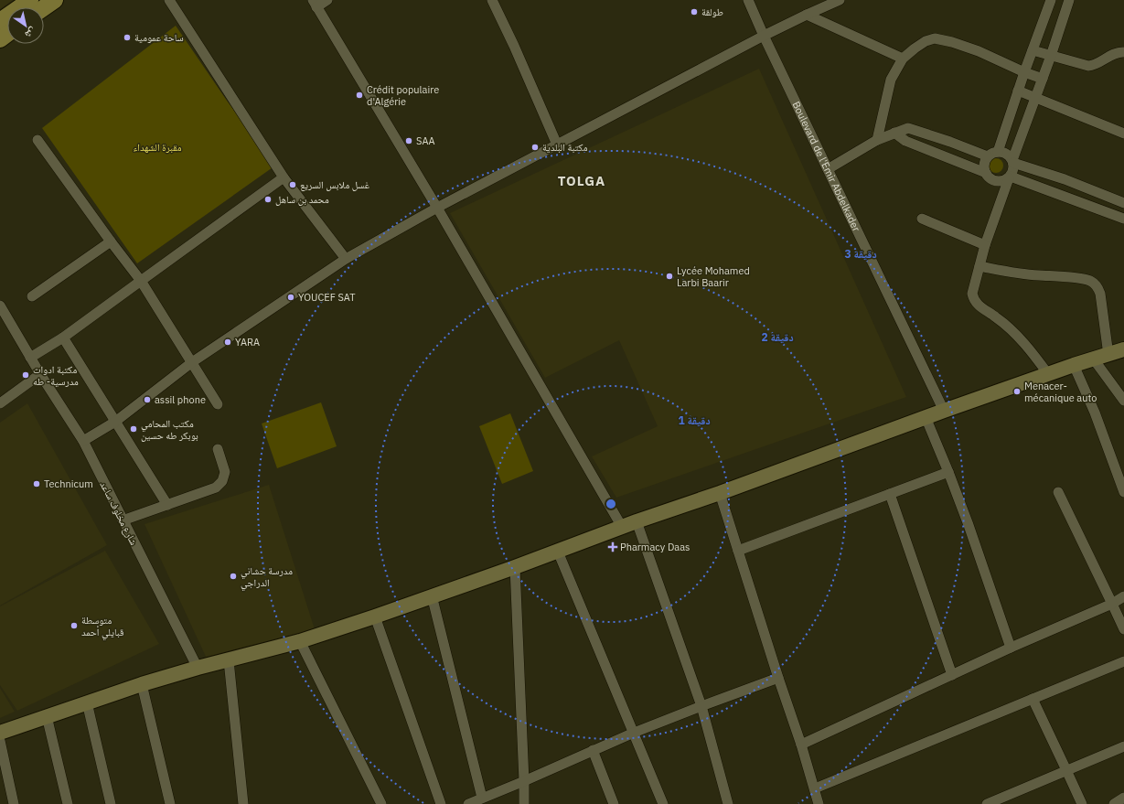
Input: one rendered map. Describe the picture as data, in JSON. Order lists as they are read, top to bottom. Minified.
{"streets":{"street":["Boulevard de l'Emir Abdelkader","شارع مخلوف ساعد"]},"districts":["TOLGA"],"parks":["مقبرة الشهداء"],"places":{"other":["طولقة","ساحة عمومية","Crédit populaire d'Algérie","SAA","مكتبة البلدية","غسل ملابس السريع","محمد بن ساهل","Lycée Mohamed Larbi Baarir","YOUCEF SAT","YARA","مكتبة ادوات مدرسية- طه","Menacer- mécanique auto","assil phone","مكتب المحامي بوبكر طه حسين","Technicum","مدرسة حشاني الدراجي","متوسطة قبايلي أحمد"],"health":["Pharmacy Daas"]},"north":"bottom right","rings":["3 دقيقة","2 دقيقة","1 دقيقة"]}
